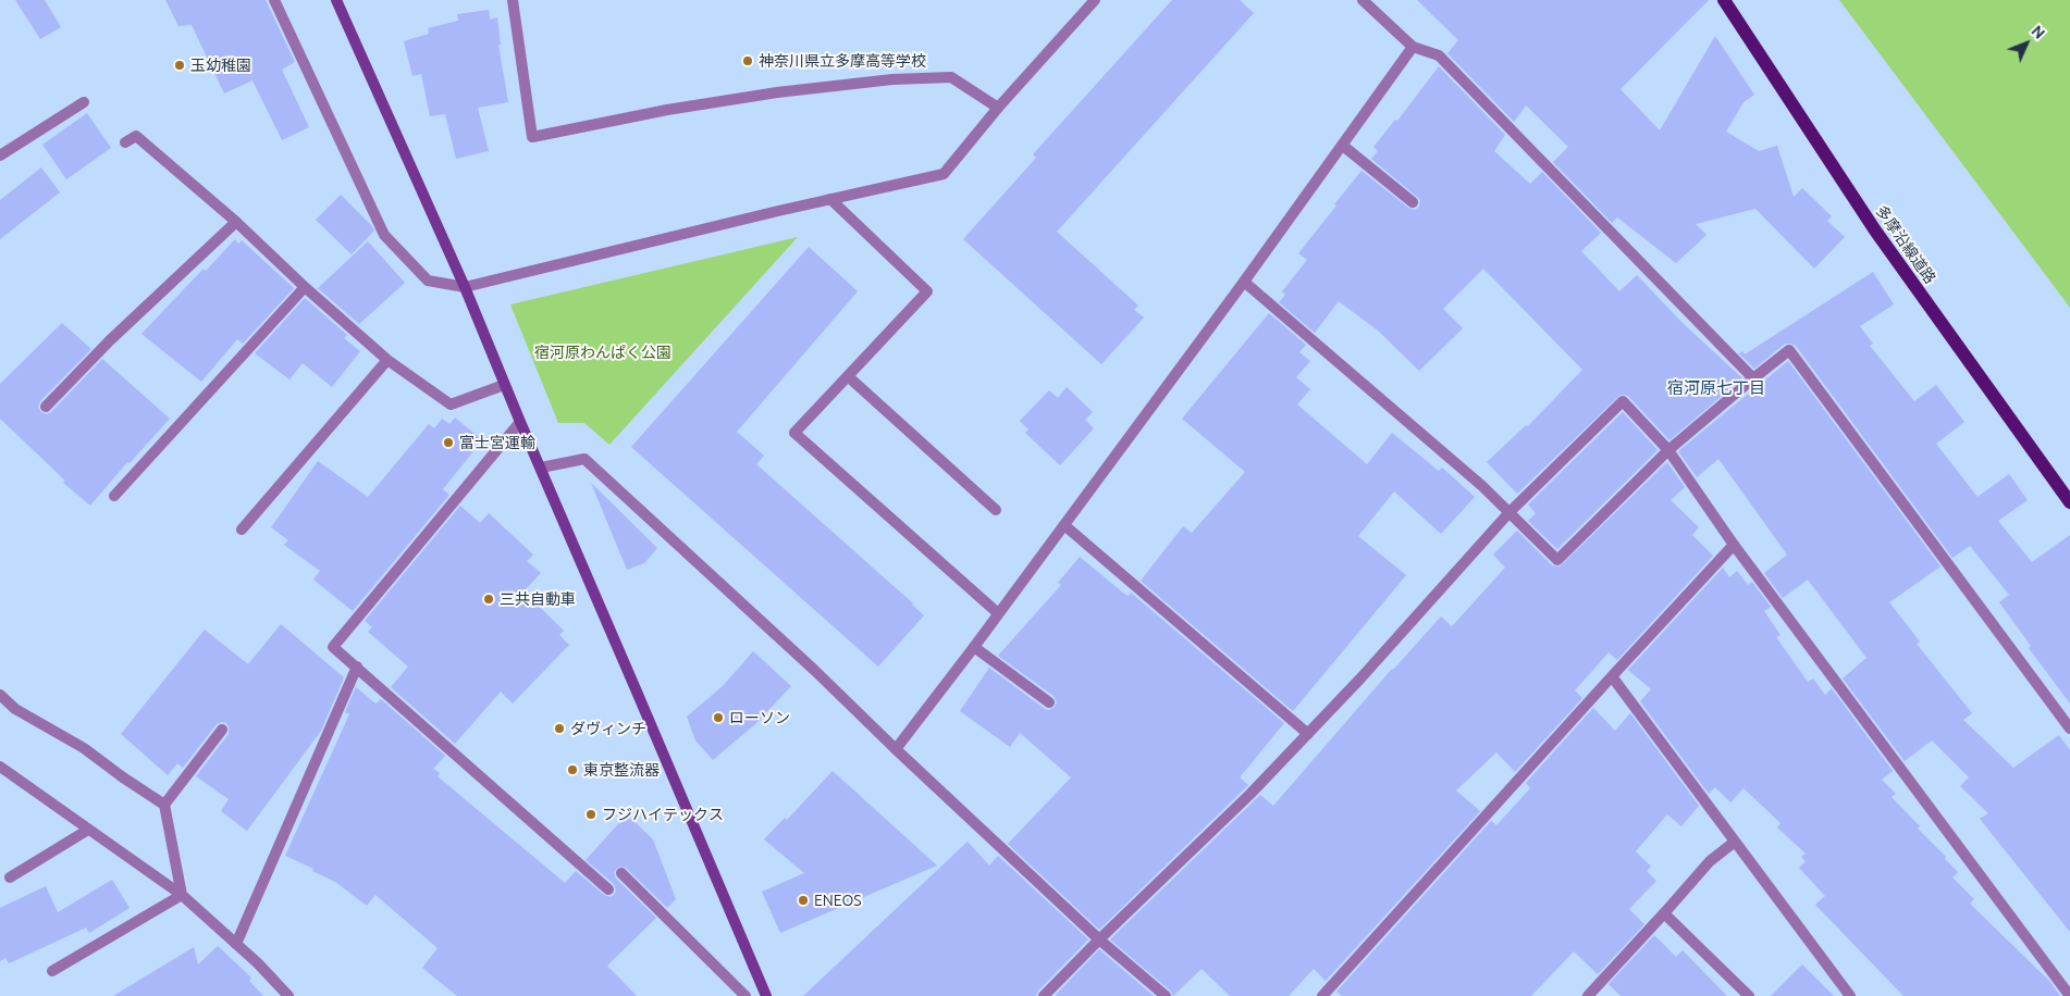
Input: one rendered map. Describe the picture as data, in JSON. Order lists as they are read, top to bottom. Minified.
{"streets":{"main road":["多摩沿線道路"]},"districts":["宿河原七丁目"],"parks":["宿河原わんぱく公園"],"places":["神奈川県立多摩高等学校","玉幼稚園","富士宮運輸","三共自動車","ローソン","ダヴィンチ","東京整流器","フジハイテックス","ENEOS"],"north":"top right"}
